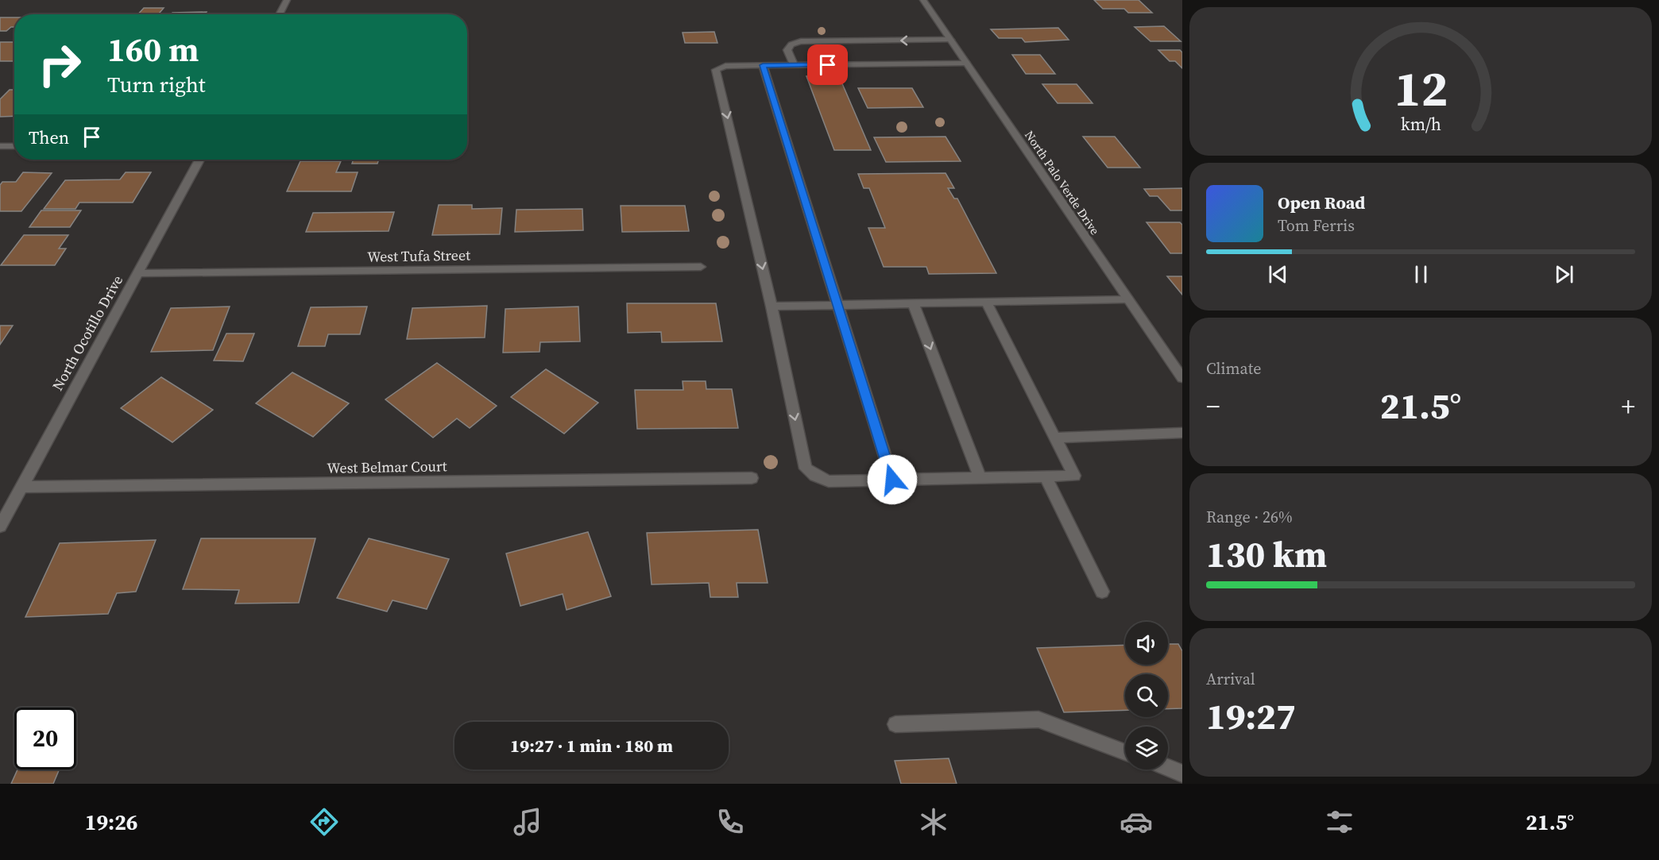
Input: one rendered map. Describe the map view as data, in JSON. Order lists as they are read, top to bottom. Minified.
{"streets":{"street":["North Palo Verde Drive","West Tufa Street","North Ocotillo Drive","West Belmar Court"]},"crossings":[["West Tufa Street","North Ocotillo Drive"],["North Ocotillo Drive","West Belmar Court"]],"page":{"turn":["160 m","Turn right"],"then":"Then","song":["Open Road","Tom Ferris"],"tile":["Climate",["Range · 26%","130 km"],["Arrival","19:27"]],"heat":["−","21.5°","+"],"limit":"20","trip":"19:27 · 1 min · 180 m","tabs":["19:26","21.5°"],"gauge":["12","km/h"]}}
